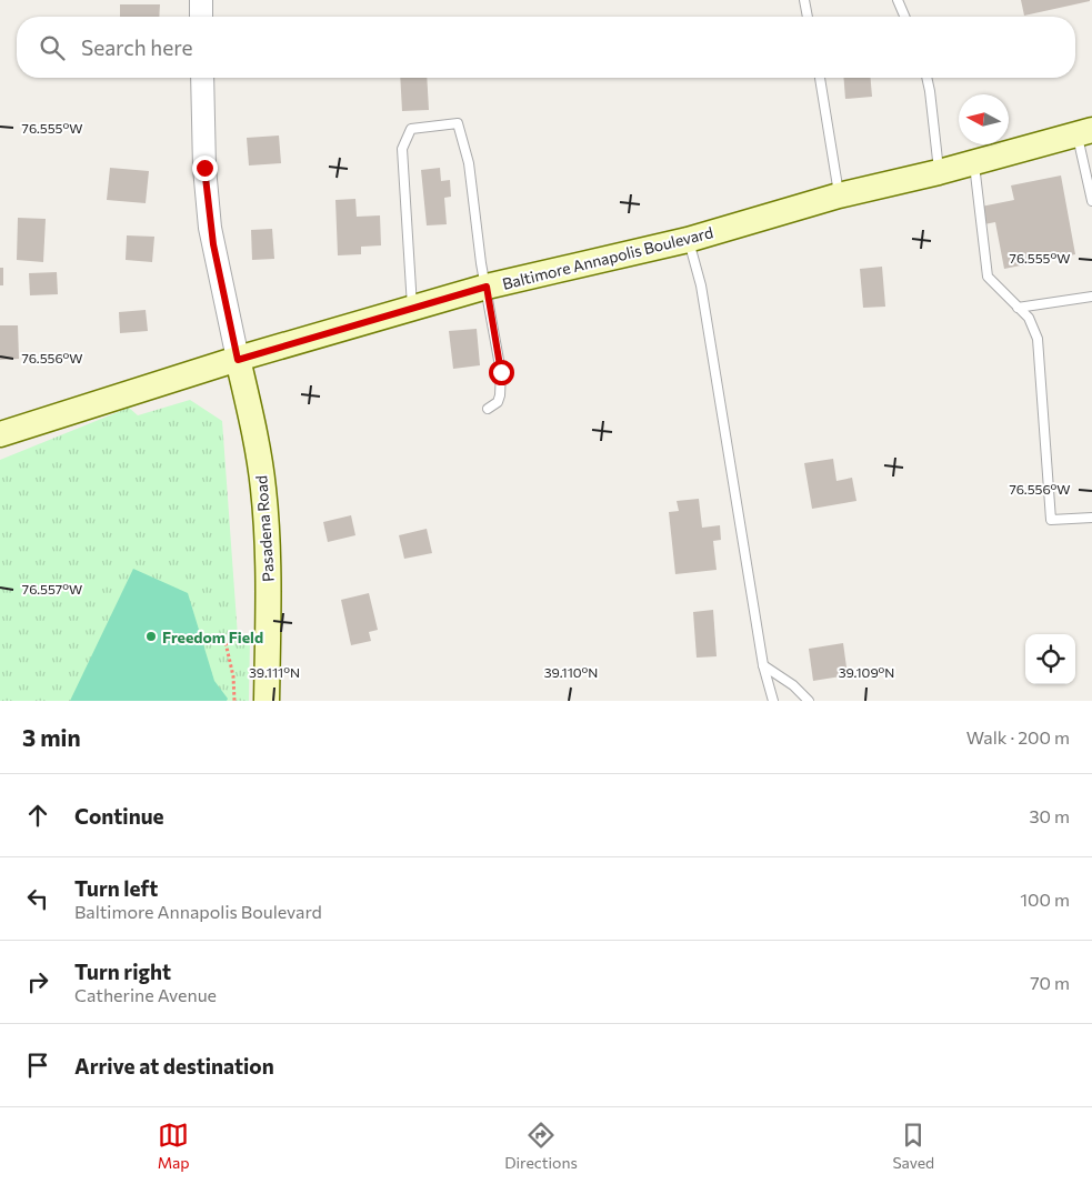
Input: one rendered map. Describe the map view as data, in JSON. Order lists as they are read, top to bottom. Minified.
{"streets":{"main road":["Baltimore Annapolis Boulevard","Pasadena Road"]},"crossings":[["Baltimore Annapolis Boulevard","Pasadena Road"]],"places":["Freedom Field"],"north":"left","page":{"search":"Search here","heading":["3 min","Walk · 200 m"],"list":[["Continue","30 m"],["Turn left","Baltimore Annapolis Boulevard","100 m"],["Turn right","Catherine Avenue","70 m"],"Arrive at destination"],"nav":["Map","Directions","Saved"]},"coordinates":["76.555°W","76.556°W","76.557°W","39.111°N","39.110°N","39.109°N"]}
